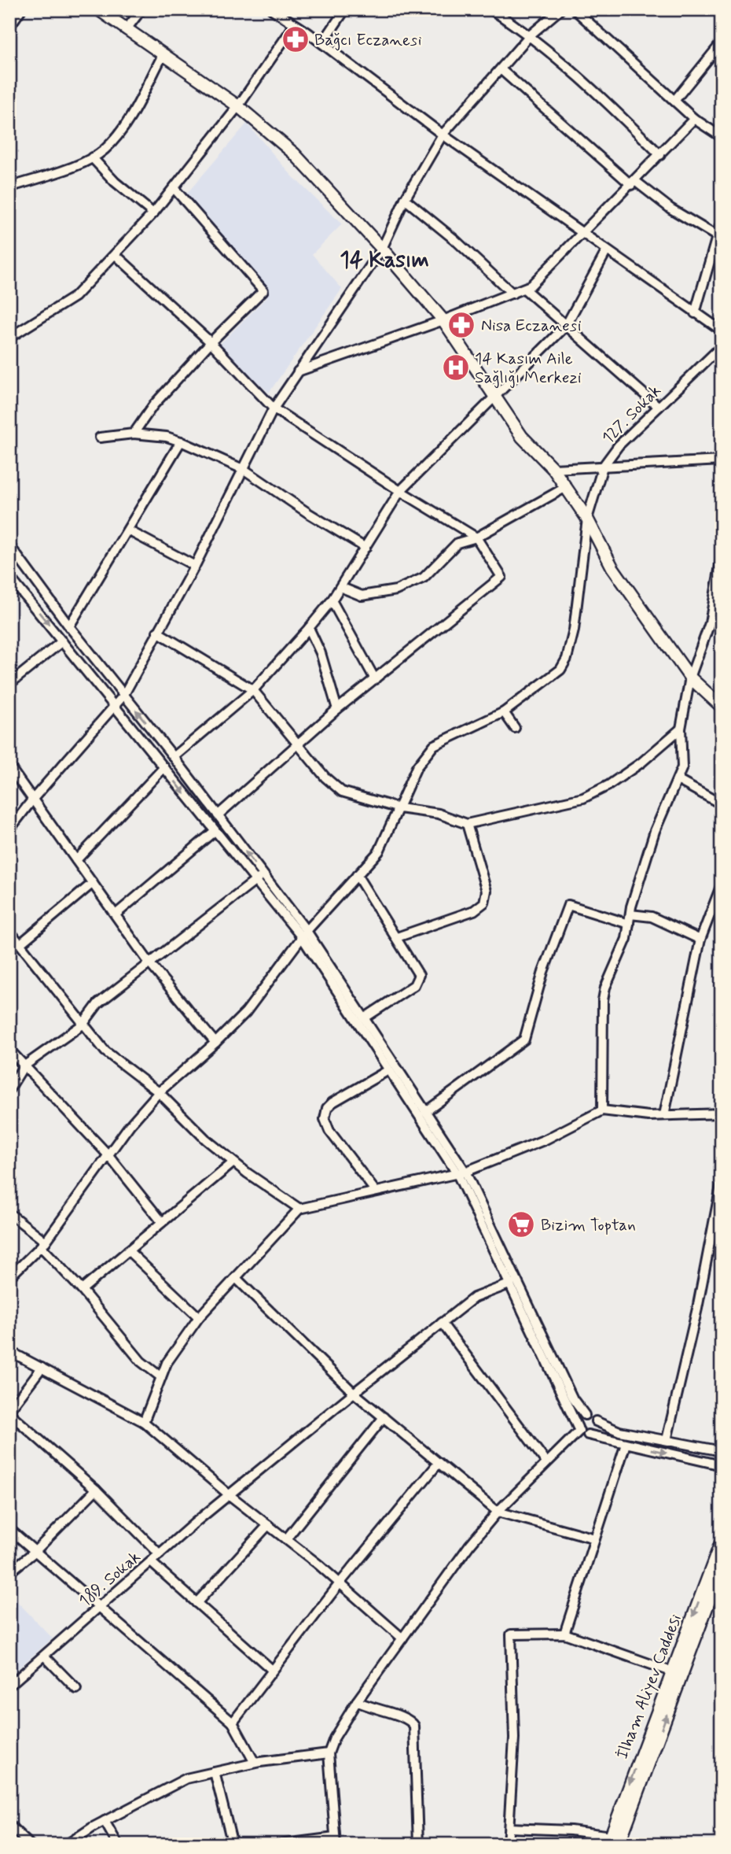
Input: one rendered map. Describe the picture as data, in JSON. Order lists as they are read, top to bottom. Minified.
{"streets":{"main road":["İlham Aliyev Caddesi"],"street":["127. Sokak","189. Sokak"]},"districts":["14 Kasım"],"places":{"pharmacy":["Bağcı Eczanesi","Nisa Eczanesi"],"hospital":["14 Kasım Aile Sağlığı Merkezi"],"supermarket":["Bizim Toptan"]}}
